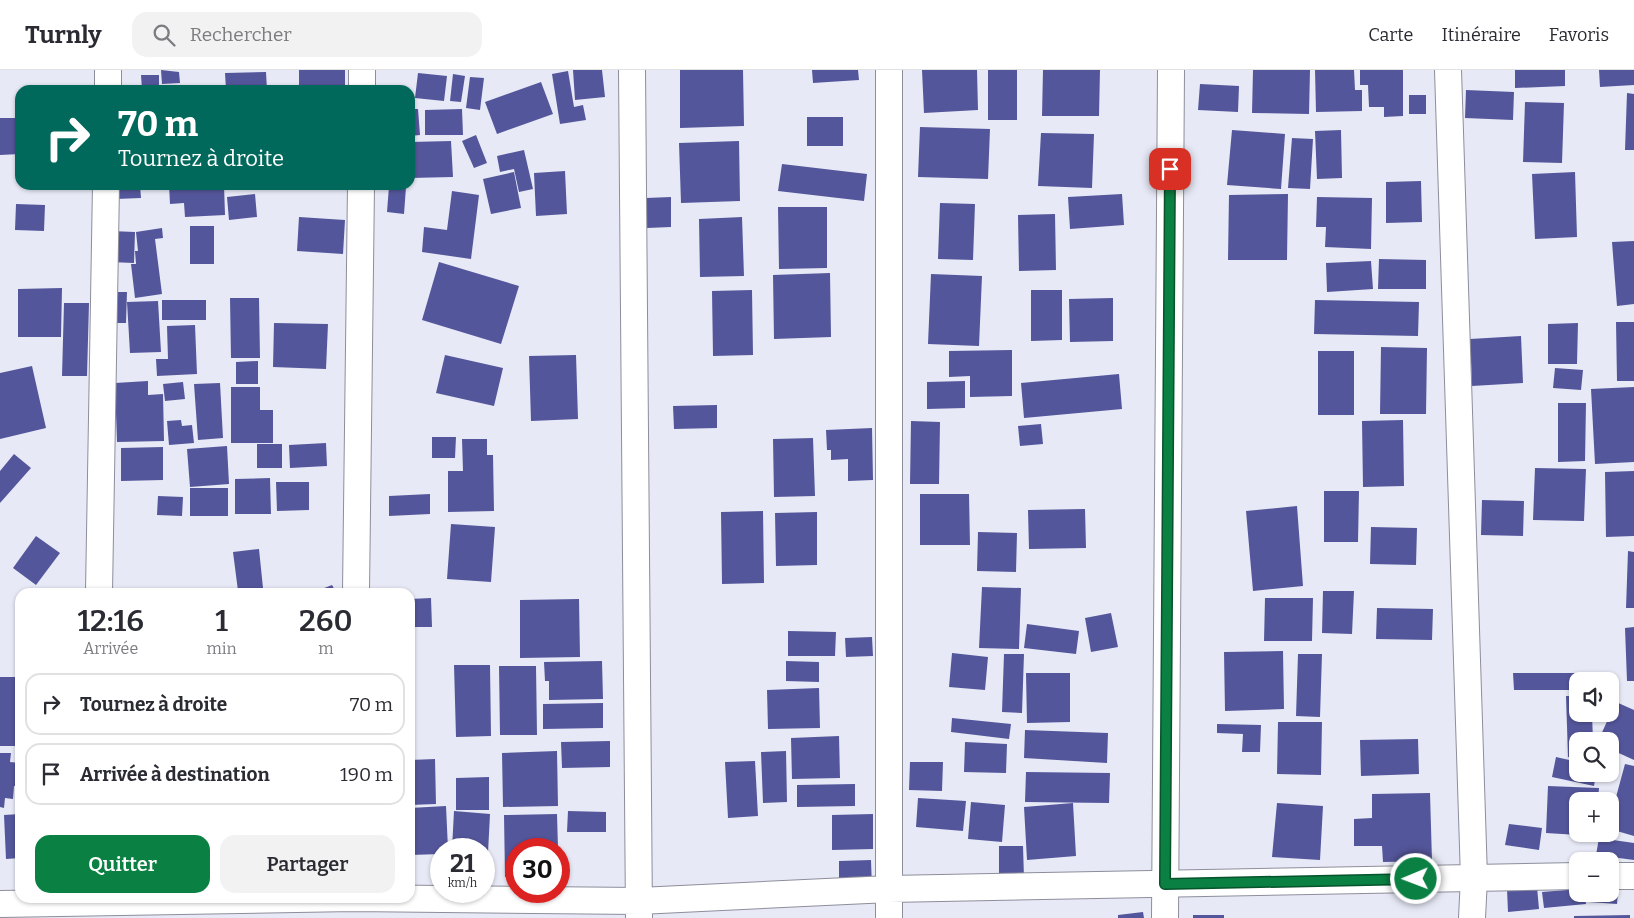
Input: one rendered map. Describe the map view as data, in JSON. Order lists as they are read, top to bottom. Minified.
{"page":{"header":"Turnly","search":"Rechercher","nav":["Carte","Itinéraire","Favoris"],"turn":["70 m","Tournez à droite"],"eta":["12:16","Arrivée","1","min","260","m"],"map_buttons":["+","−"],"list":[{"name":"Tournez à droite","value":"70 m"},{"name":"Arrivée à destination","value":"190 m"}],"buttons":["Quitter","Partager"],"speed":"21 km/h","limit":"30"}}
